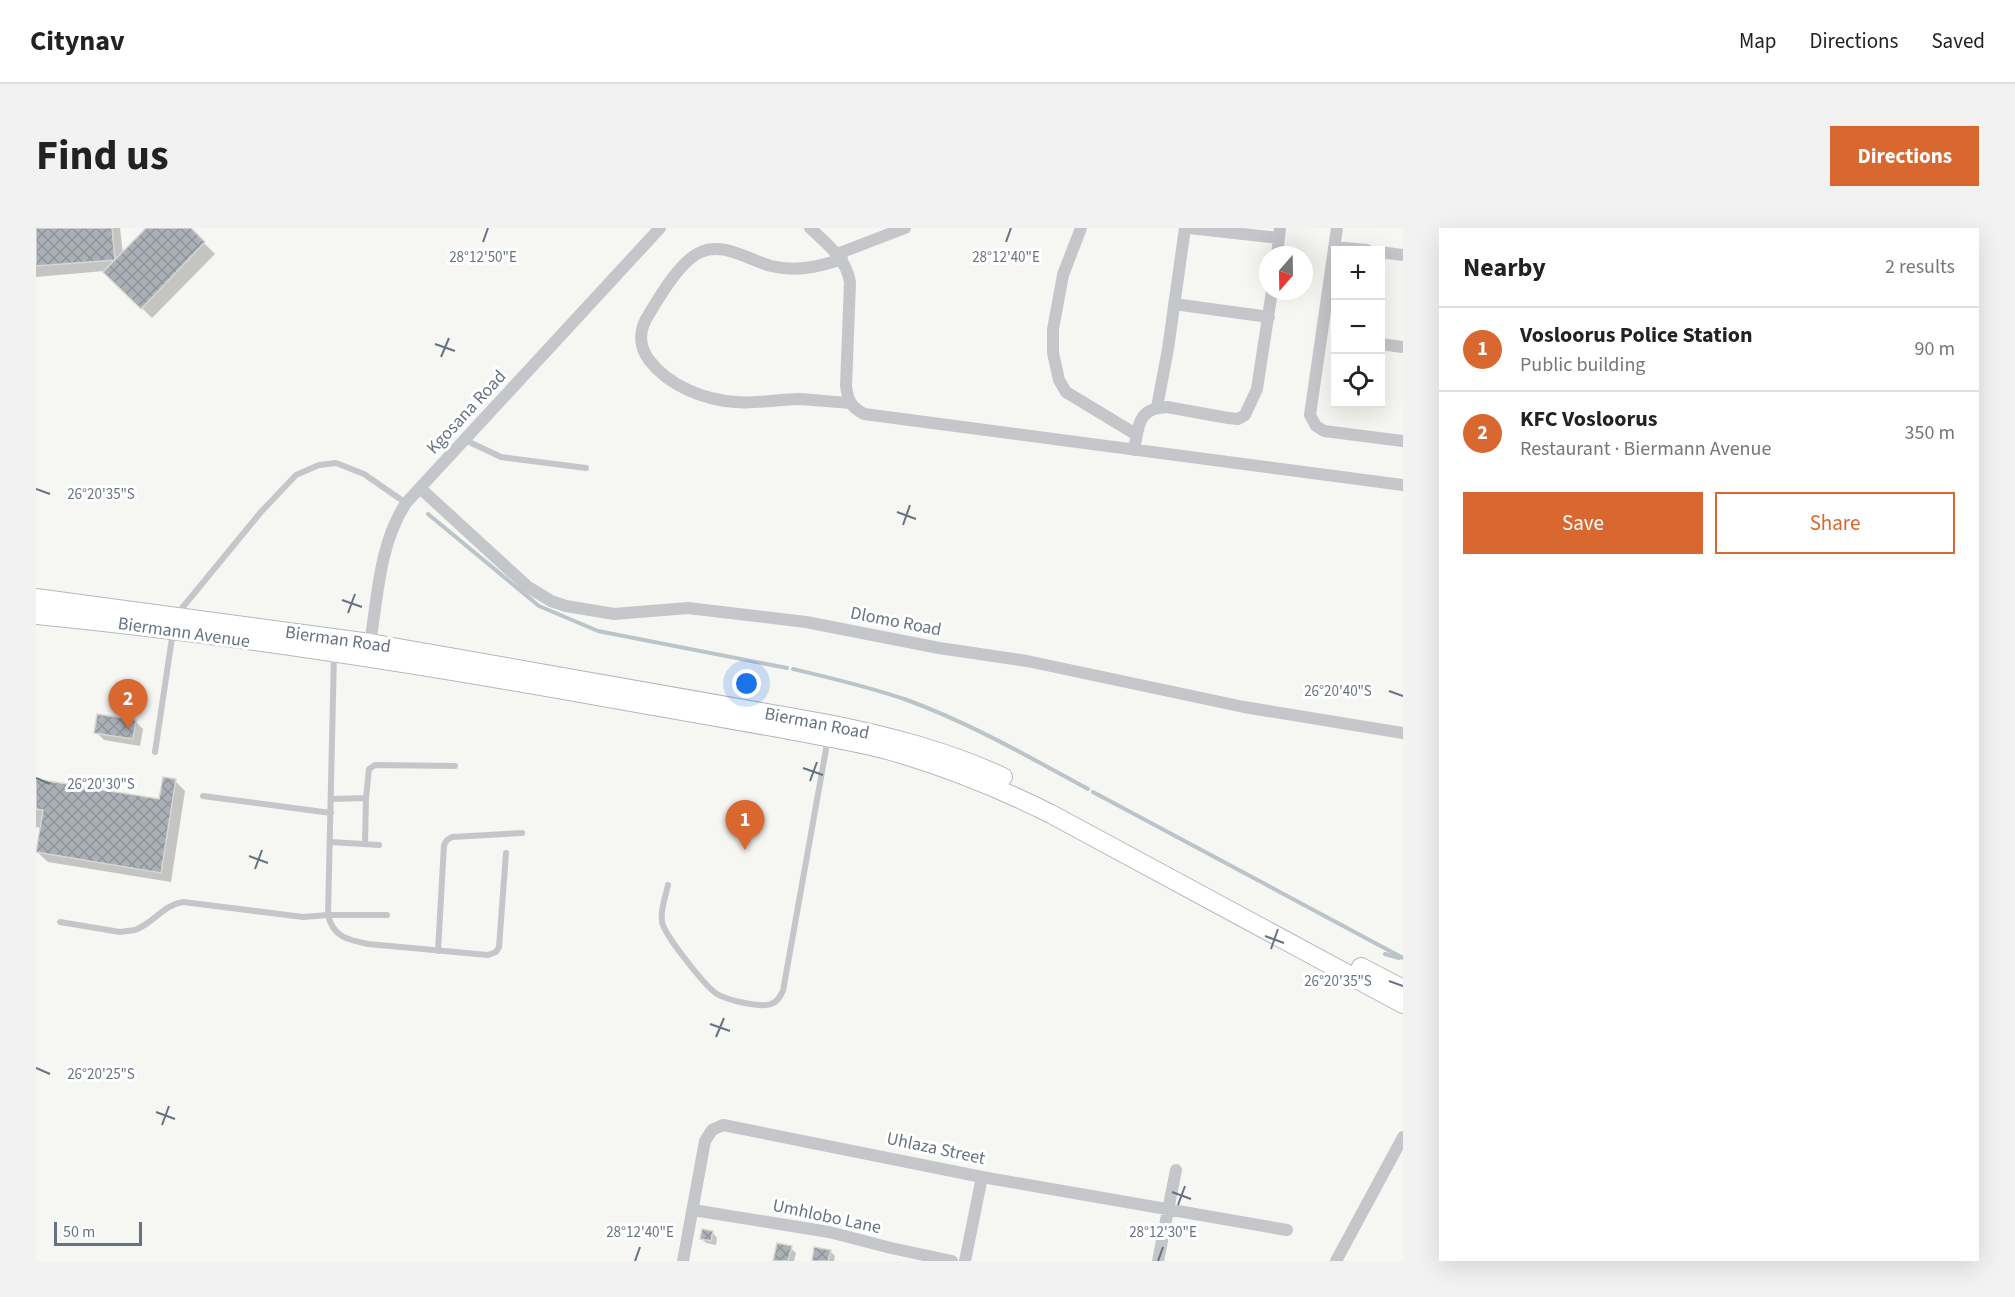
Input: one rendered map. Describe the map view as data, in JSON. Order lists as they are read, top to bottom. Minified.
{"streets":{"main road":["Biermann Avenue","Bierman Road"],"street":["Kgosana Road","Dlomo Road","Uhlaza Street","Umhlobo Lane"]},"crossings":[["Kgosana Road","Dlomo Road"],["Kgosana Road","Biermann Avenue"],["Kgosana Road","Bierman Road"],["Biermann Avenue","Bierman Road"],["Uhlaza Street","Umhlobo Lane"]],"scale_bar":"50 m","north":"bottom","page":{"header":"Citynav","nav":["Map","Directions","Saved"],"title":"Find us","buttons":["Directions",["Save","Share"]],"heading":["Nearby","2 results"],"map_buttons":["+","−"],"list":[{"mark":"1","name":"Vosloorus Police Station","note":"Public building","value":"90 m"},{"mark":"2","name":"KFC Vosloorus","note":"Restaurant · Biermann Avenue","value":"350 m"}],"pins":["2","1"],"scale":"50 m"},"coordinates":["28°12'50\"E","28°12'40\"E","26°20'35\"S","26°20'40\"S","26°20'30\"S","26°20'25\"S","28°12'30\"E"]}
